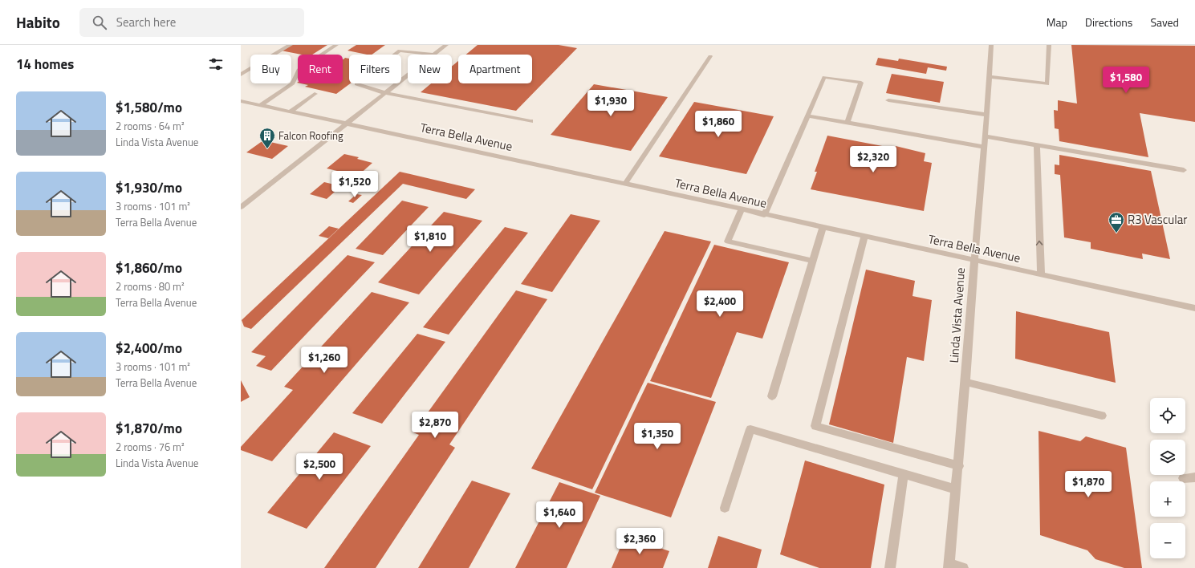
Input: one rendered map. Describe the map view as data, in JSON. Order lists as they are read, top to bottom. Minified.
{"streets":{"street":["Terra Bella Avenue","Linda Vista Avenue"]},"crossings":[["Terra Bella Avenue","Linda Vista Avenue"]],"places":{"building":["Falcon Roofing"],"office":["R3 Vascular"]},"page":{"header":"Habito","search":"Search here","nav":["Map","Directions","Saved"],"heading":"14 homes","chip":["Buy","Rent","Filters","New","Apartment"],"price":["$1,580","$1,930","$1,860","$2,320","$1,520","$1,810","$2,400","$1,260","$2,870","$1,350","$2,500","$1,870","$1,640","$2,360"],"list":[{"name":"$1,580/mo","note":"2 rooms · 64 m² · Linda Vista Avenue"},{"name":"$1,930/mo","note":"3 rooms · 101 m² · Terra Bella Avenue"},{"name":"$1,860/mo","note":"2 rooms · 80 m² · Terra Bella Avenue"},{"name":"$2,400/mo","note":"3 rooms · 101 m² · Terra Bella Avenue"},{"name":"$1,870/mo","note":"2 rooms · 76 m² · Linda Vista Avenue"}],"map_buttons":["+","−"]}}
